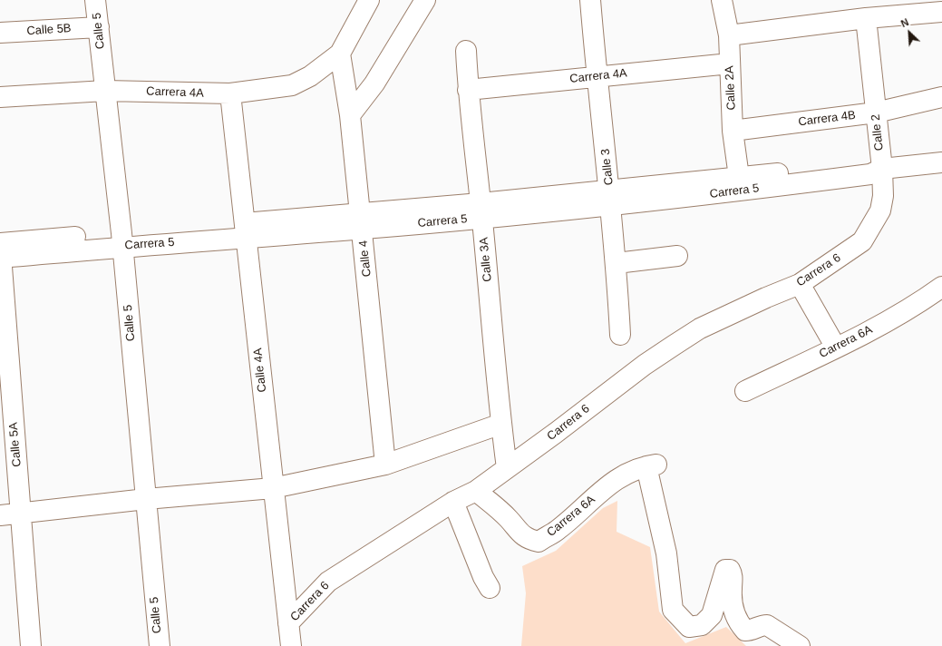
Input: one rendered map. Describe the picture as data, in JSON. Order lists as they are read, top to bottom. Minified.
{"streets":{"street":["Calle 5B","Calle 5","Carrera 4A","Calle 2A","Carrera 4B","Calle 2","Calle 3","Carrera 5","Calle 4","Calle 3A","Carrera 6","Carrera 6A","Calle 4A","Calle 5A"]},"crossings":[["Calle 5B","Calle 5"],["Calle 5","Carrera 4A"],["Calle 5","Carrera 5"],["Carrera 4A","Calle 2A"],["Carrera 4A","Calle 3"],["Carrera 4A","Calle 4"],["Carrera 4A","Calle 3A"],["Carrera 4A","Calle 4A"],["Calle 2A","Carrera 4B"],["Calle 2A","Carrera 5"],["Carrera 4B","Calle 2"],["Calle 2","Carrera 5"],["Calle 2","Carrera 6"],["Calle 3","Carrera 5"],["Carrera 5","Calle 4"],["Carrera 5","Calle 3A"],["Carrera 5","Calle 4A"],["Carrera 5","Calle 5A"],["Calle 3A","Carrera 6"],["Carrera 6","Carrera 6A"],["Carrera 6","Calle 4A"]],"north":"top left"}
